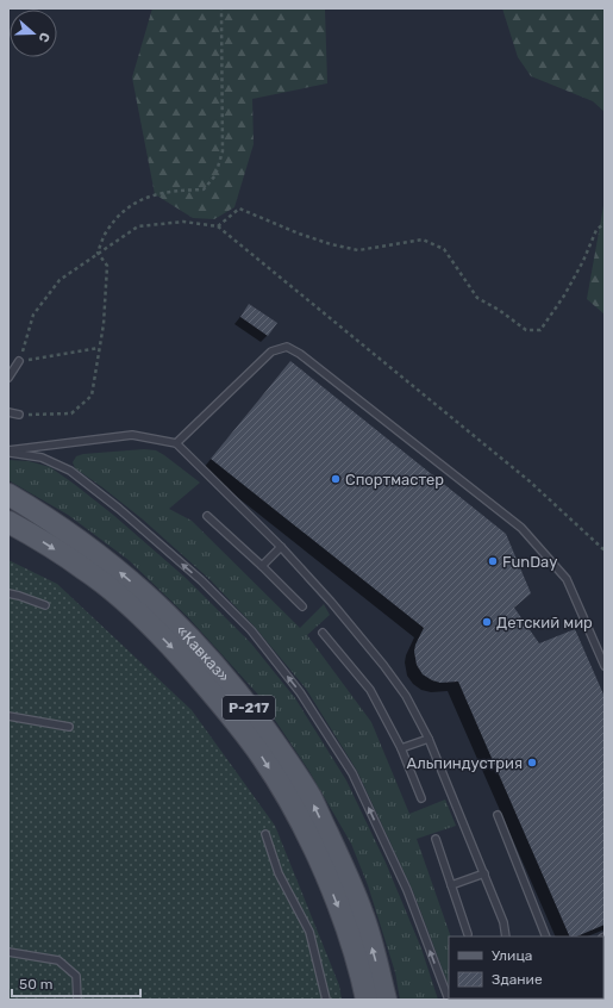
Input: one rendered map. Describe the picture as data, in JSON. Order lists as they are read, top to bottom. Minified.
{"streets":{"main road":["«Кавказ»","Р-217"]},"places":["Спортмастер","FunDay","Детский мир","Альпиндустрия"],"legend":["Улица","Здание"],"scale_bar":"50 m","north":"right"}
